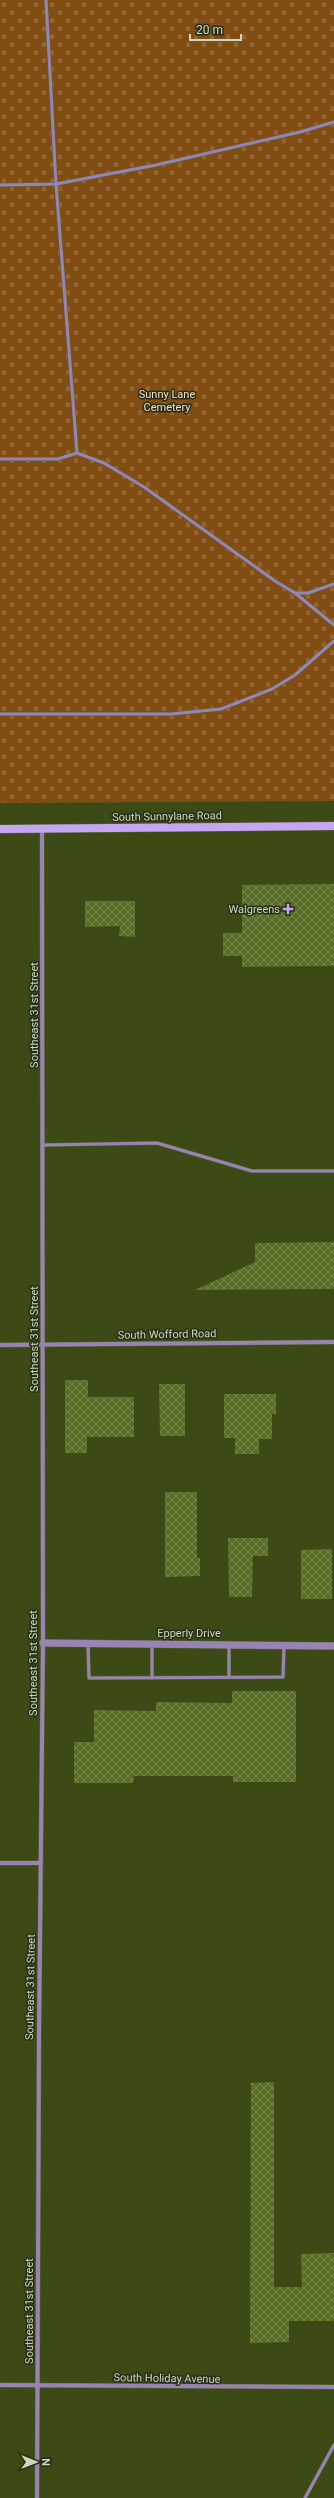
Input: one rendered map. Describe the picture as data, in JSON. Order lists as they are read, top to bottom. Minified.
{"streets":{"main road":["South Sunnylane Road"],"street":["Southeast 31st Street","South Wofford Road","Epperly Drive","South Holiday Avenue"]},"crossings":[["South Sunnylane Road","Southeast 31st Street"],["Southeast 31st Street","South Wofford Road"],["Southeast 31st Street","Epperly Drive"],["Southeast 31st Street","South Holiday Avenue"]],"parks":["Sunny Lane Cemetery"],"places":{"health":["Walgreens"]},"scale_bar":"20 m","north":"right"}
